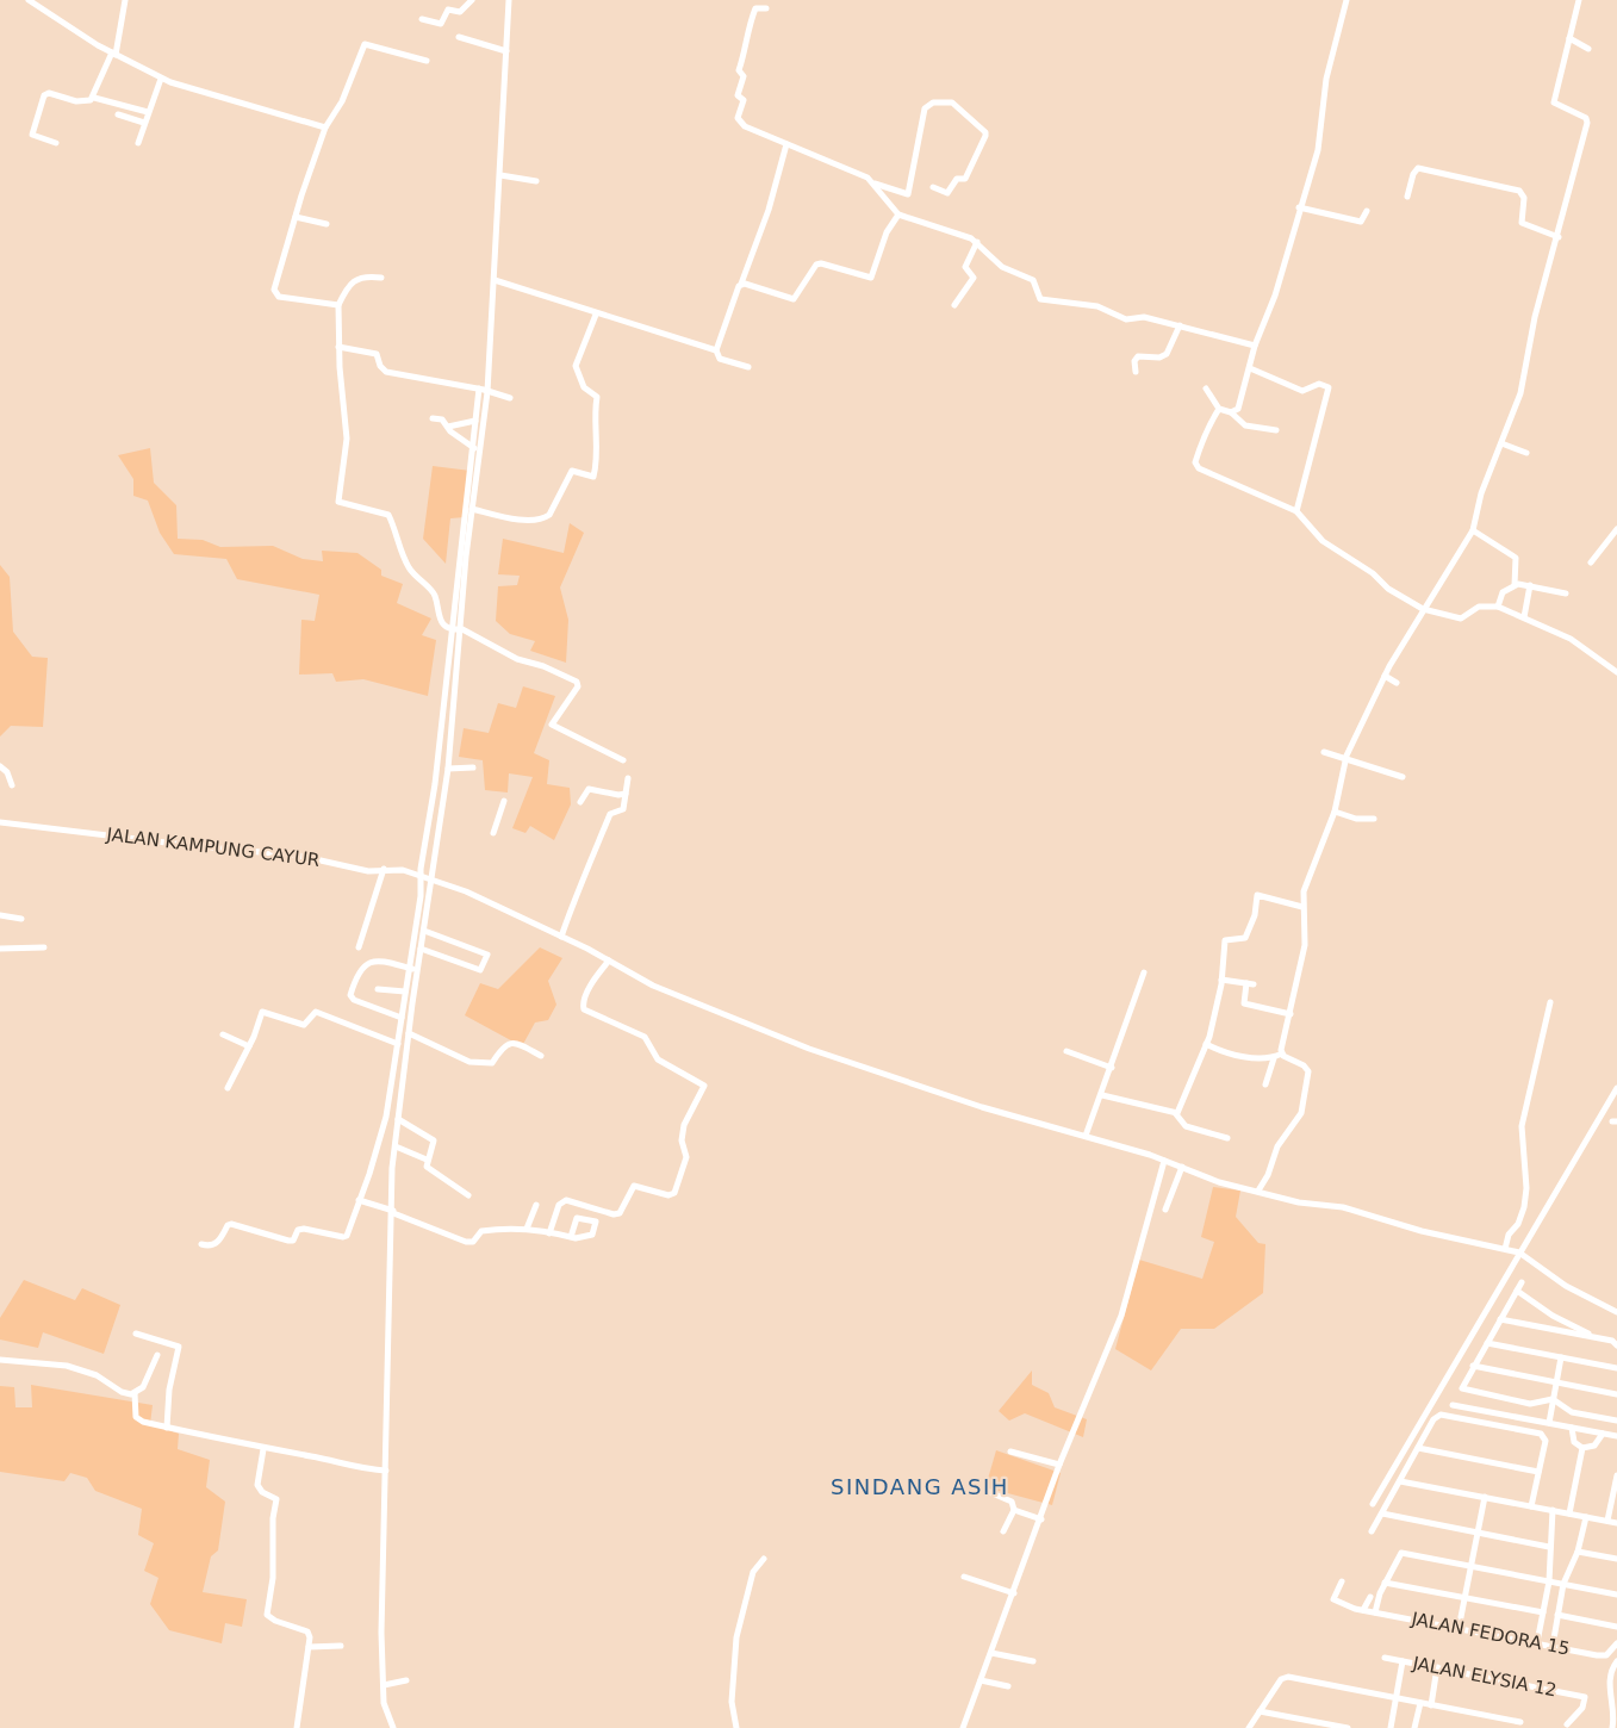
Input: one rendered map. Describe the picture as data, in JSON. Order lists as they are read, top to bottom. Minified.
{"streets":{"street":["JALAN KAMPUNG CAYUR","JALAN FEDORA 15","JALAN ELYSIA 12"]},"districts":["SINDANG ASIH"]}
